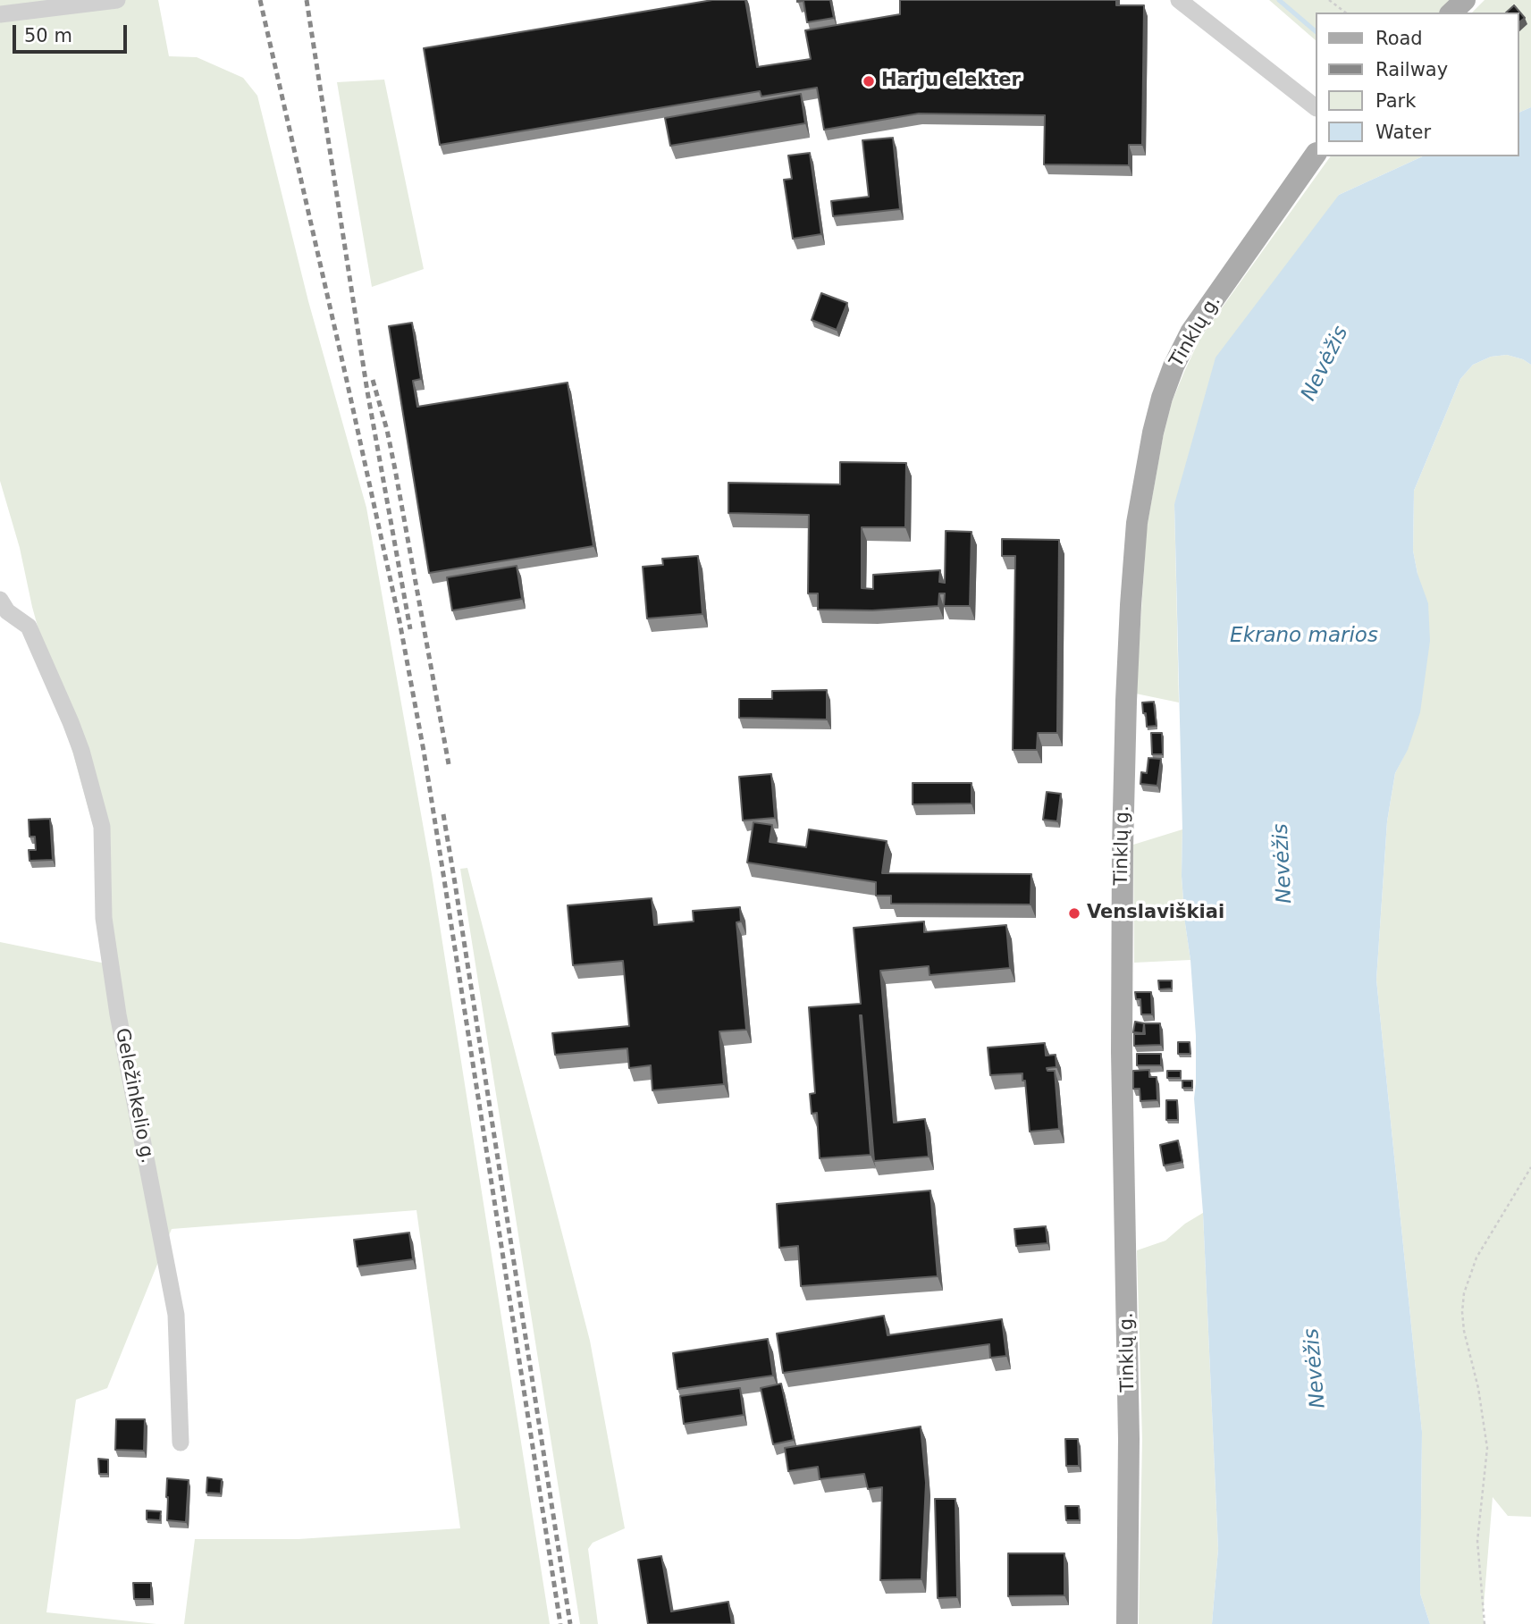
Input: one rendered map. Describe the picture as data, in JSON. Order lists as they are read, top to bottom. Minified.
{"streets":{"main road":["Tinklų g."],"street":["Geležinkelio g."]},"water":["Nevėžis","Ekrano marios"],"places":["Harju elekter","Venslaviškiai"],"legend":["Road","Railway","Park","Water"],"scale_bar":"50 m"}
